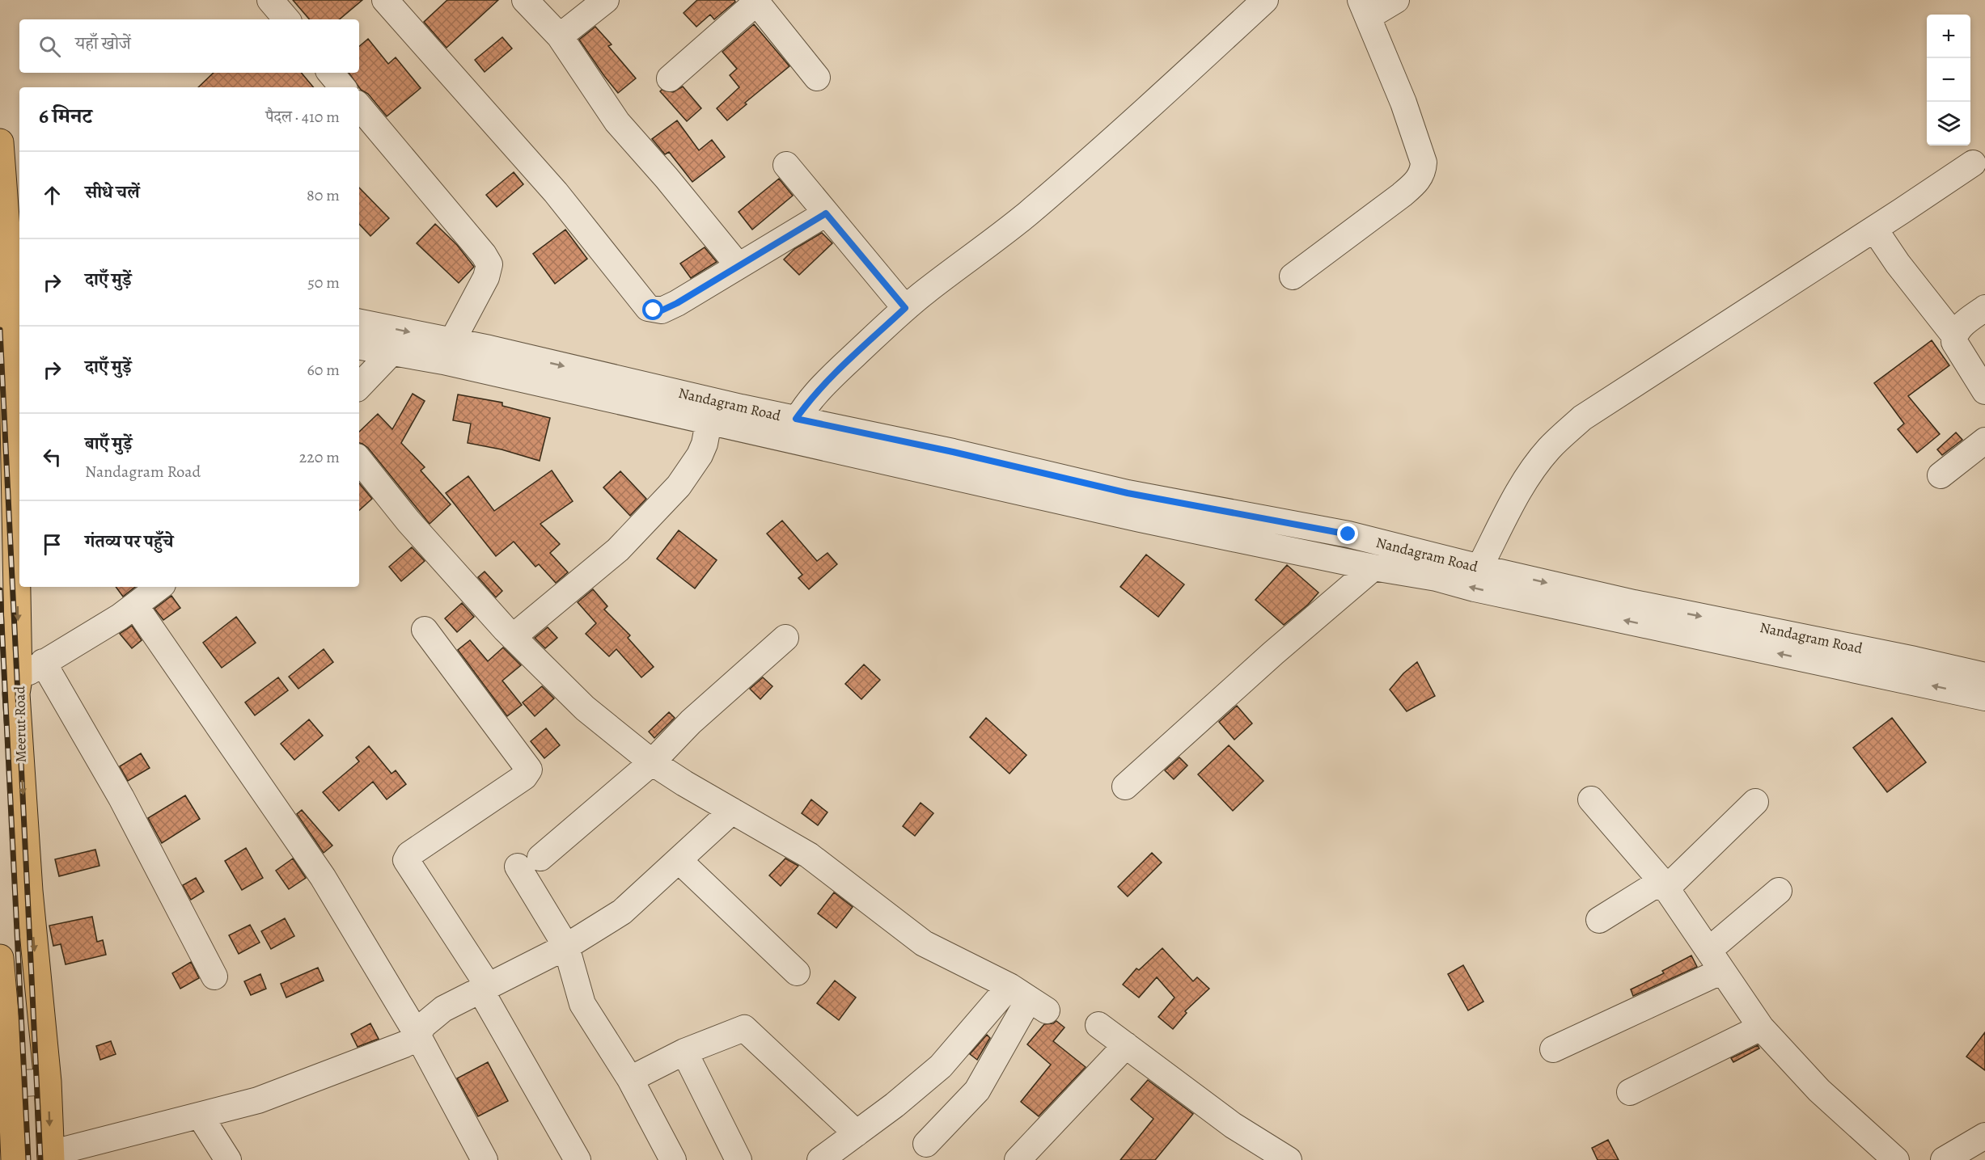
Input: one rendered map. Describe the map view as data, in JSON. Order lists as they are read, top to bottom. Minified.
{"streets":{"main road":["Meerut Road"],"street":["Nandagram Road"]},"page":{"map_buttons":["+","−"],"search":"यहाँ खोजें","heading":["6 मिनट","पैदल · 410 m"],"list":[["सीधे चलें","80 m"],["दाएँ मुड़ें","50 m"],["दाएँ मुड़ें","60 m"],["बाएँ मुड़ें","Nandagram Road","220 m"],"गंतव्य पर पहुँचे"]}}
